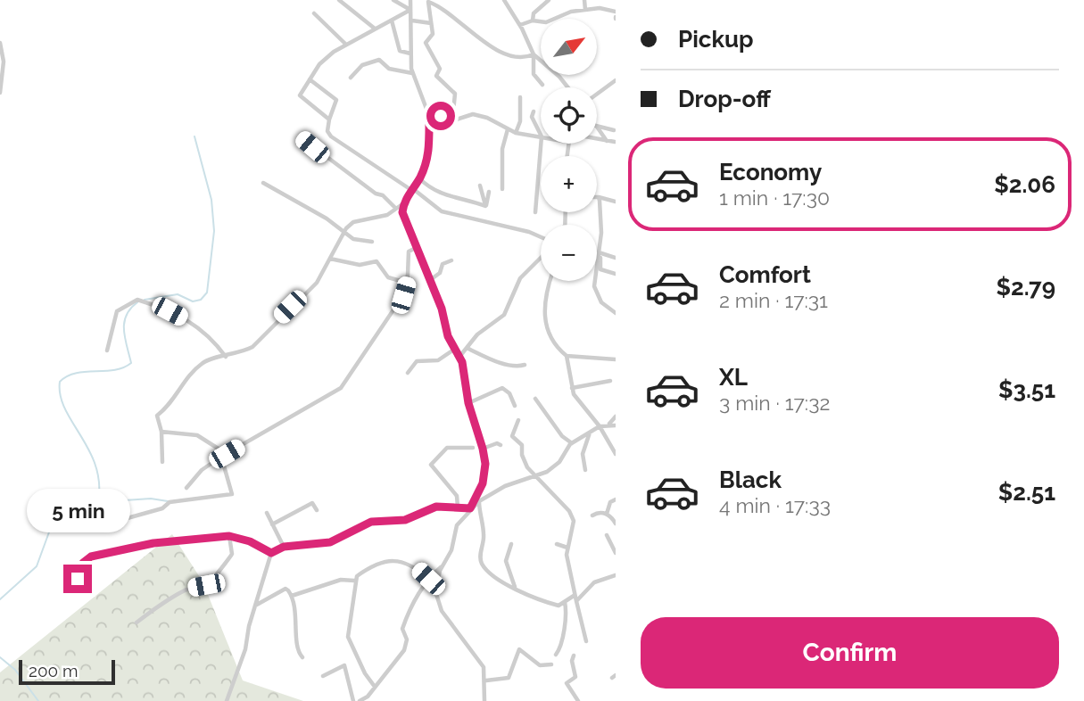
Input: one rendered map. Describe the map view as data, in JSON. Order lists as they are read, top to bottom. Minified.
{"scale_bar":"200 m","north":"top right","page":{"banner":["Pickup","Drop-off"],"map_buttons":["+","−"],"list":[{"name":"Economy","note":"1 min · 17:30","value":"$2.06"},{"name":"Comfort","note":"2 min · 17:31","value":"$2.79"},{"name":"XL","note":"3 min · 17:32","value":"$3.51"},{"name":"Black","note":"4 min · 17:33","value":"$2.51"}],"bubble":"5 min","buttons":"Confirm","scale":"200 m"}}
